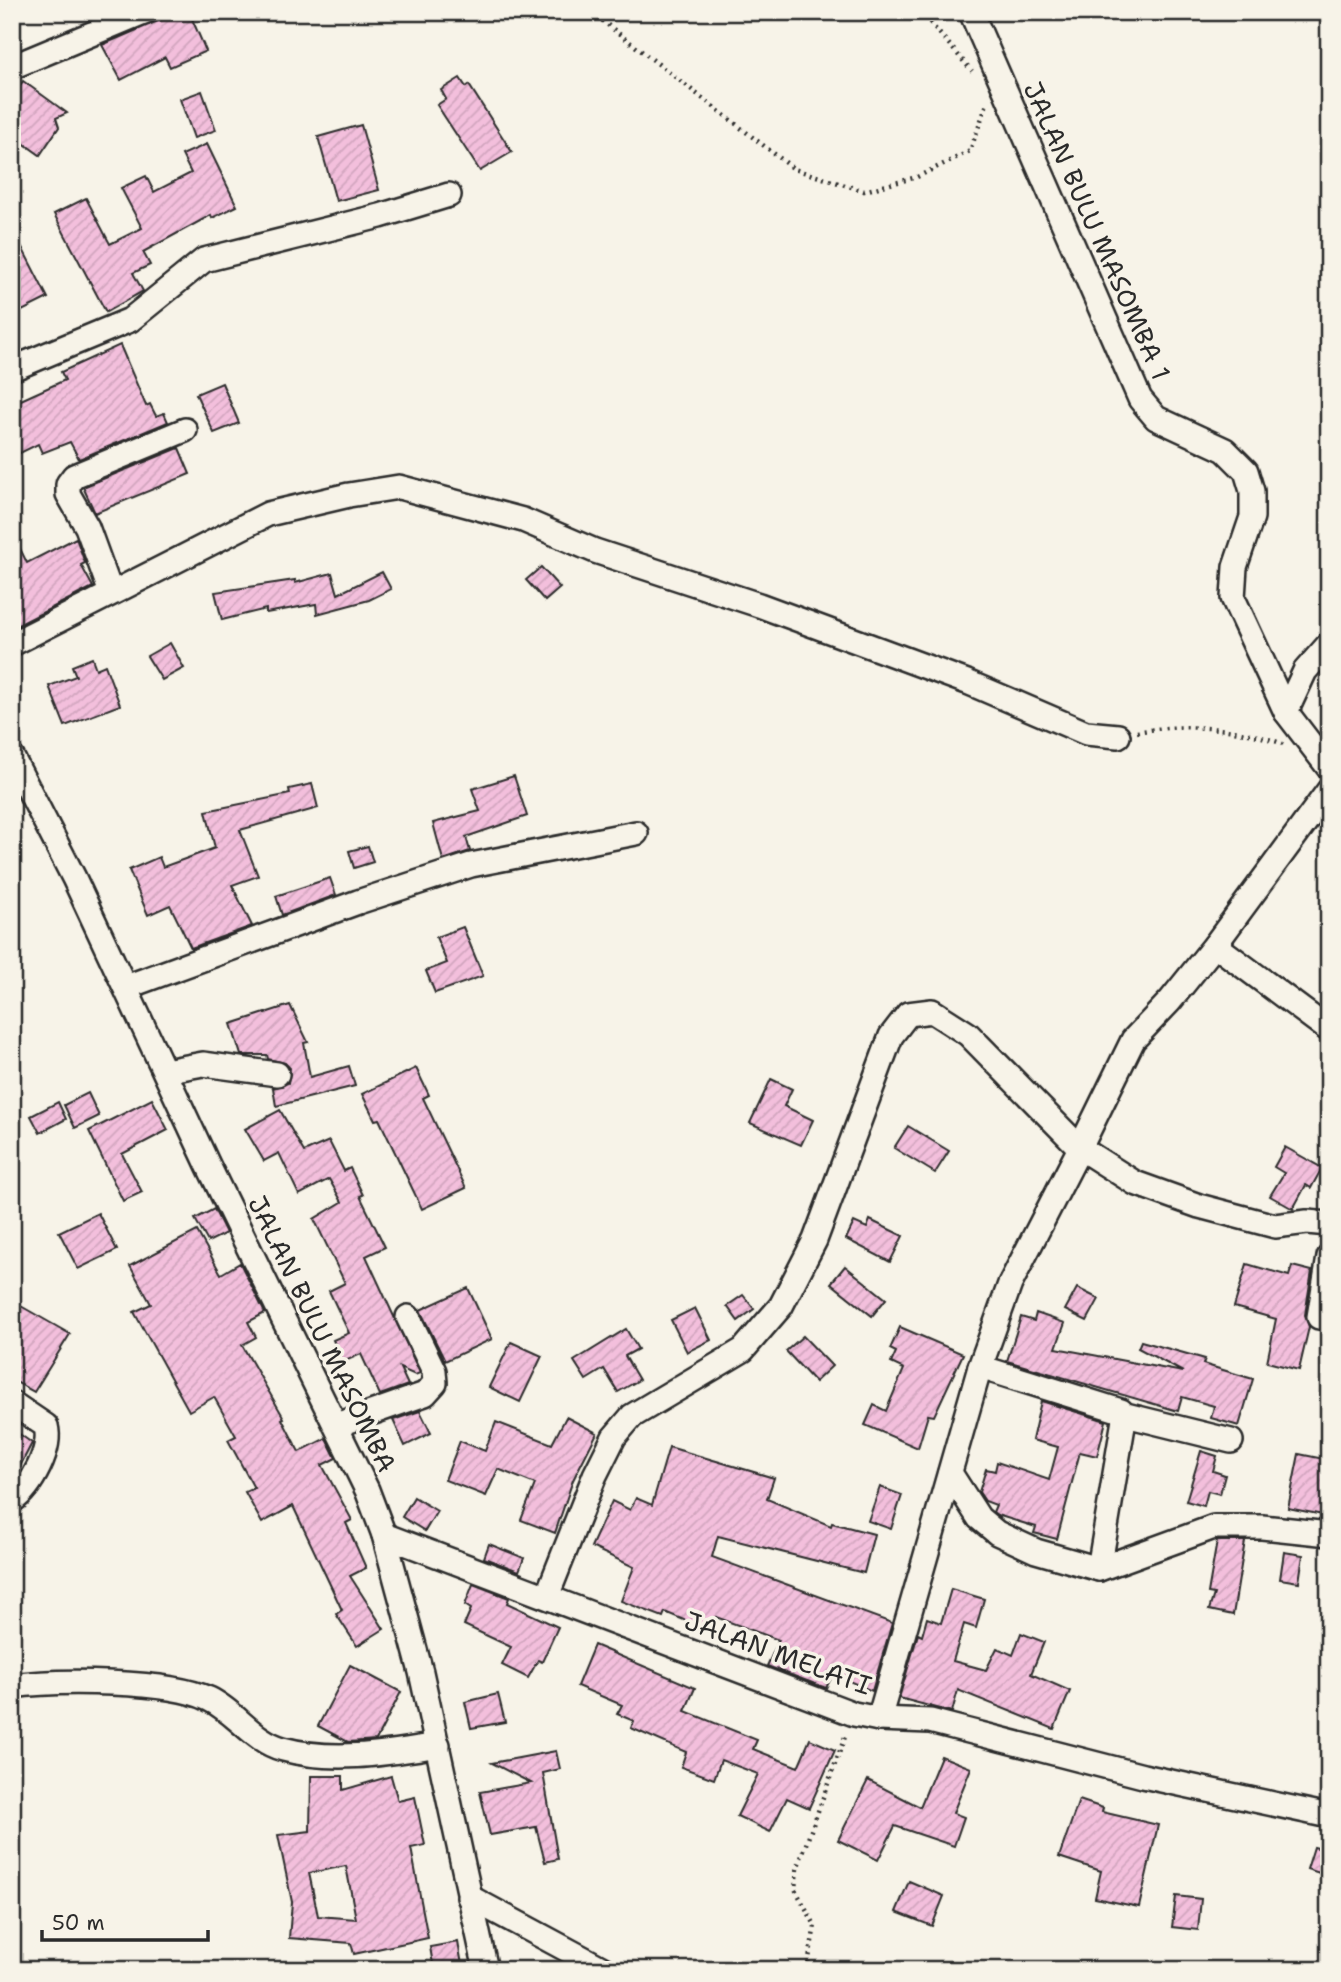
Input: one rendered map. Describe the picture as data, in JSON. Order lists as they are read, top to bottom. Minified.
{"streets":{"street":["JALAN BULU MASOMBA 1","JALAN BULU MASOMBA","JALAN MELATI"]},"crossings":[["JALAN BULU MASOMBA","JALAN MELATI"]],"scale_bar":"50 m"}
